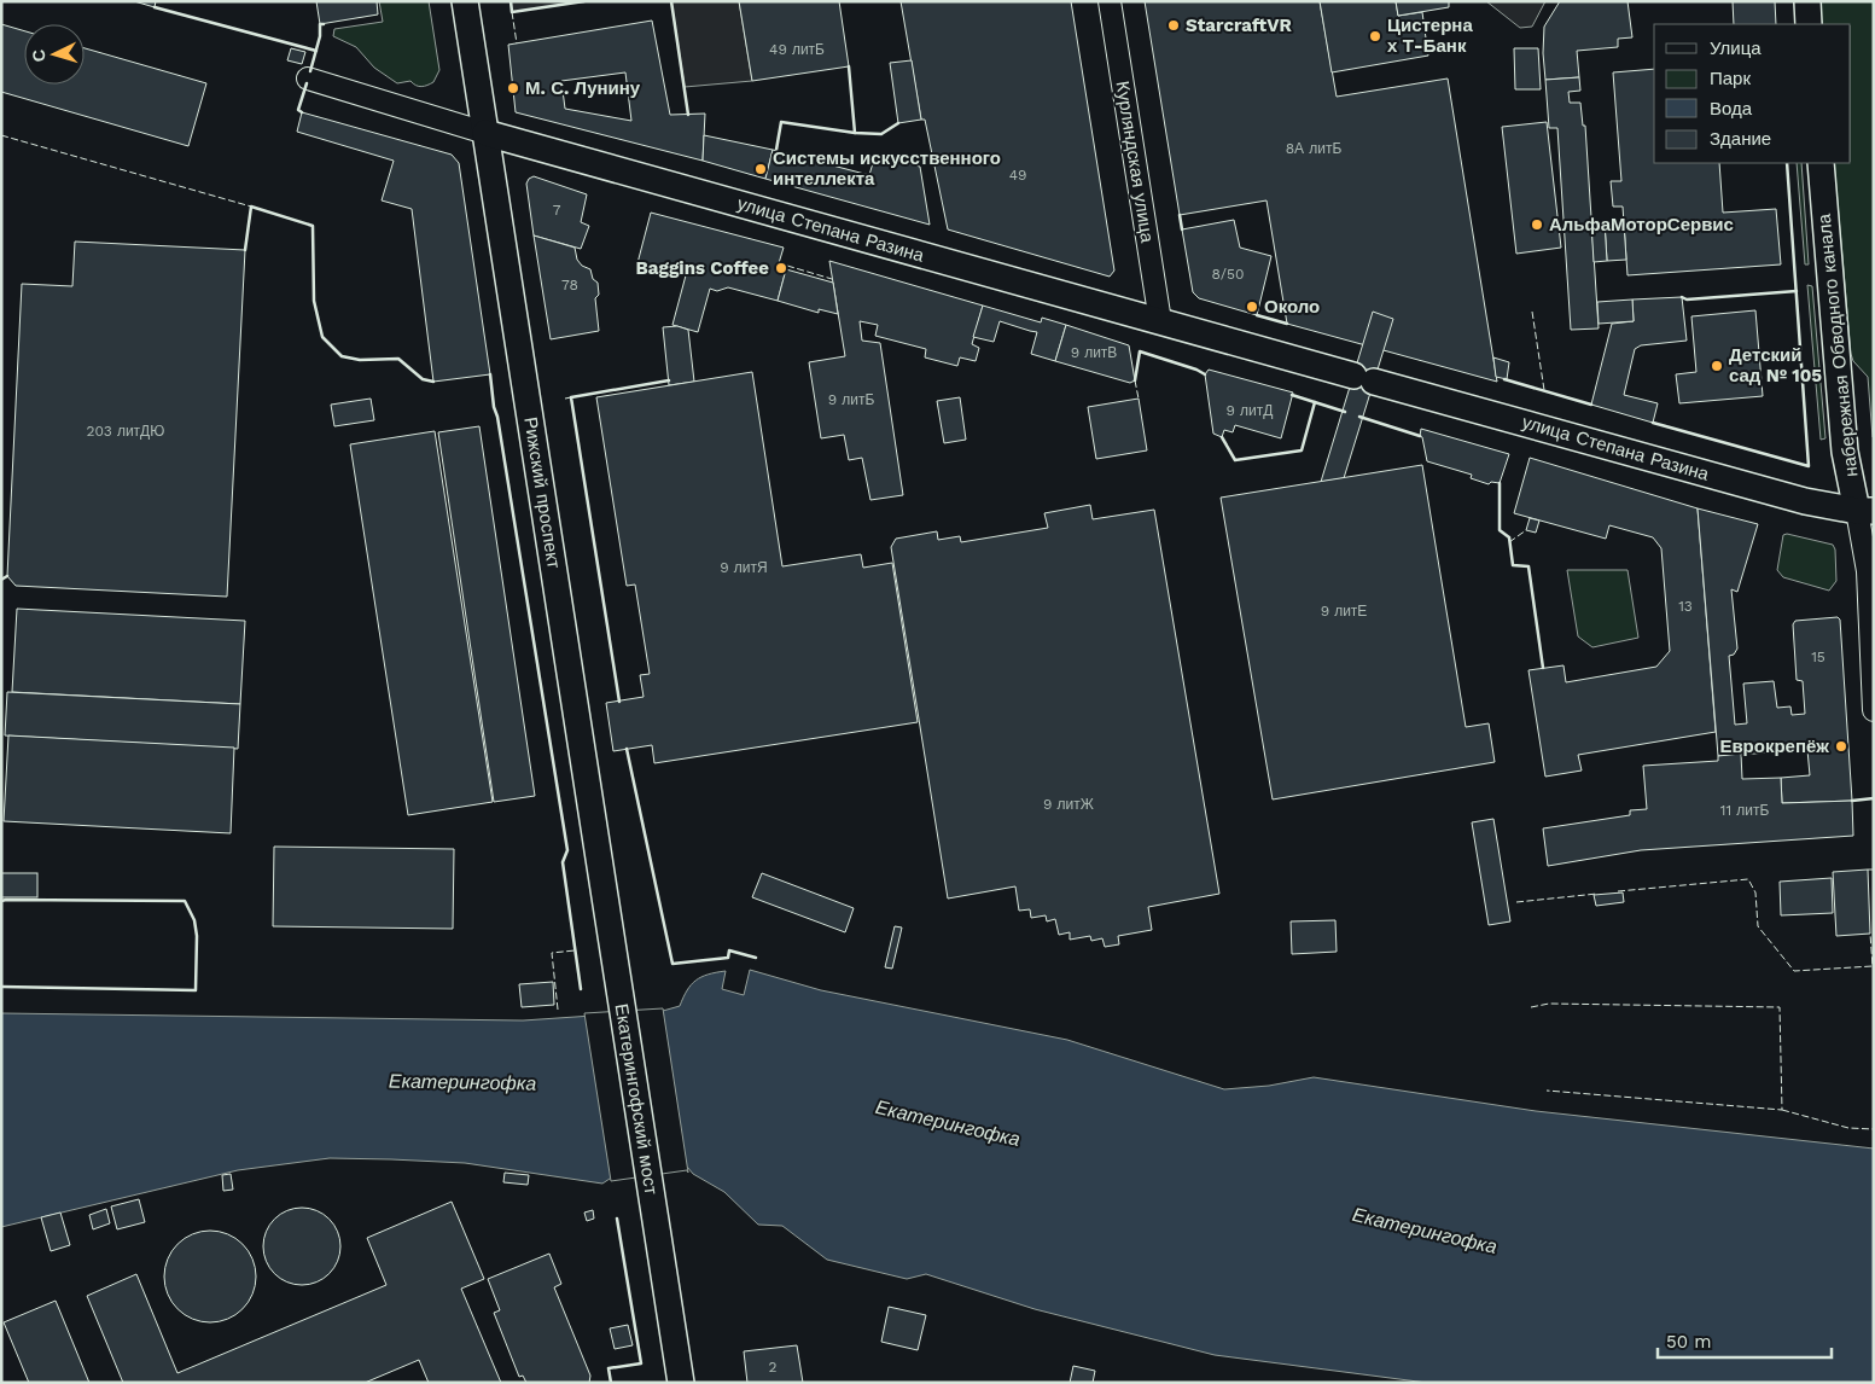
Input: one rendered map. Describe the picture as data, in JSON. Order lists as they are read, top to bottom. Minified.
{"streets":{"street":["Курляндская улица","улица Степана Разина","набережная Обводного канала","Рижский проспект","Екатерингофский мост"]},"crossings":[["Курляндская улица","улица Степана Разина"],["улица Степана Разина","набережная Обводного канала"],["улица Степана Разина","Рижский проспект"],["Рижский проспект","Екатерингофский мост"]],"water":["Екатерингофка"],"places":["StarcraftVR","Цистерна х Т-Банк","М. С. Лунину","Системы искусственного интеллекта","АльфаМоторСервис","Baggins Coffee","Около","Детский сад № 105","Еврокрепёж"],"house_numbers":["49 литБ","8А литБ","49","7","8/50","78","9 литВ","9 литБ","9 литД","203 литДЮ","9 литЯ","13","9 литЕ","15","9 литЖ","11 литБ","2"],"legend":["Улица","Парк","Вода","Здание"],"scale_bar":"50 m","north":"left"}
